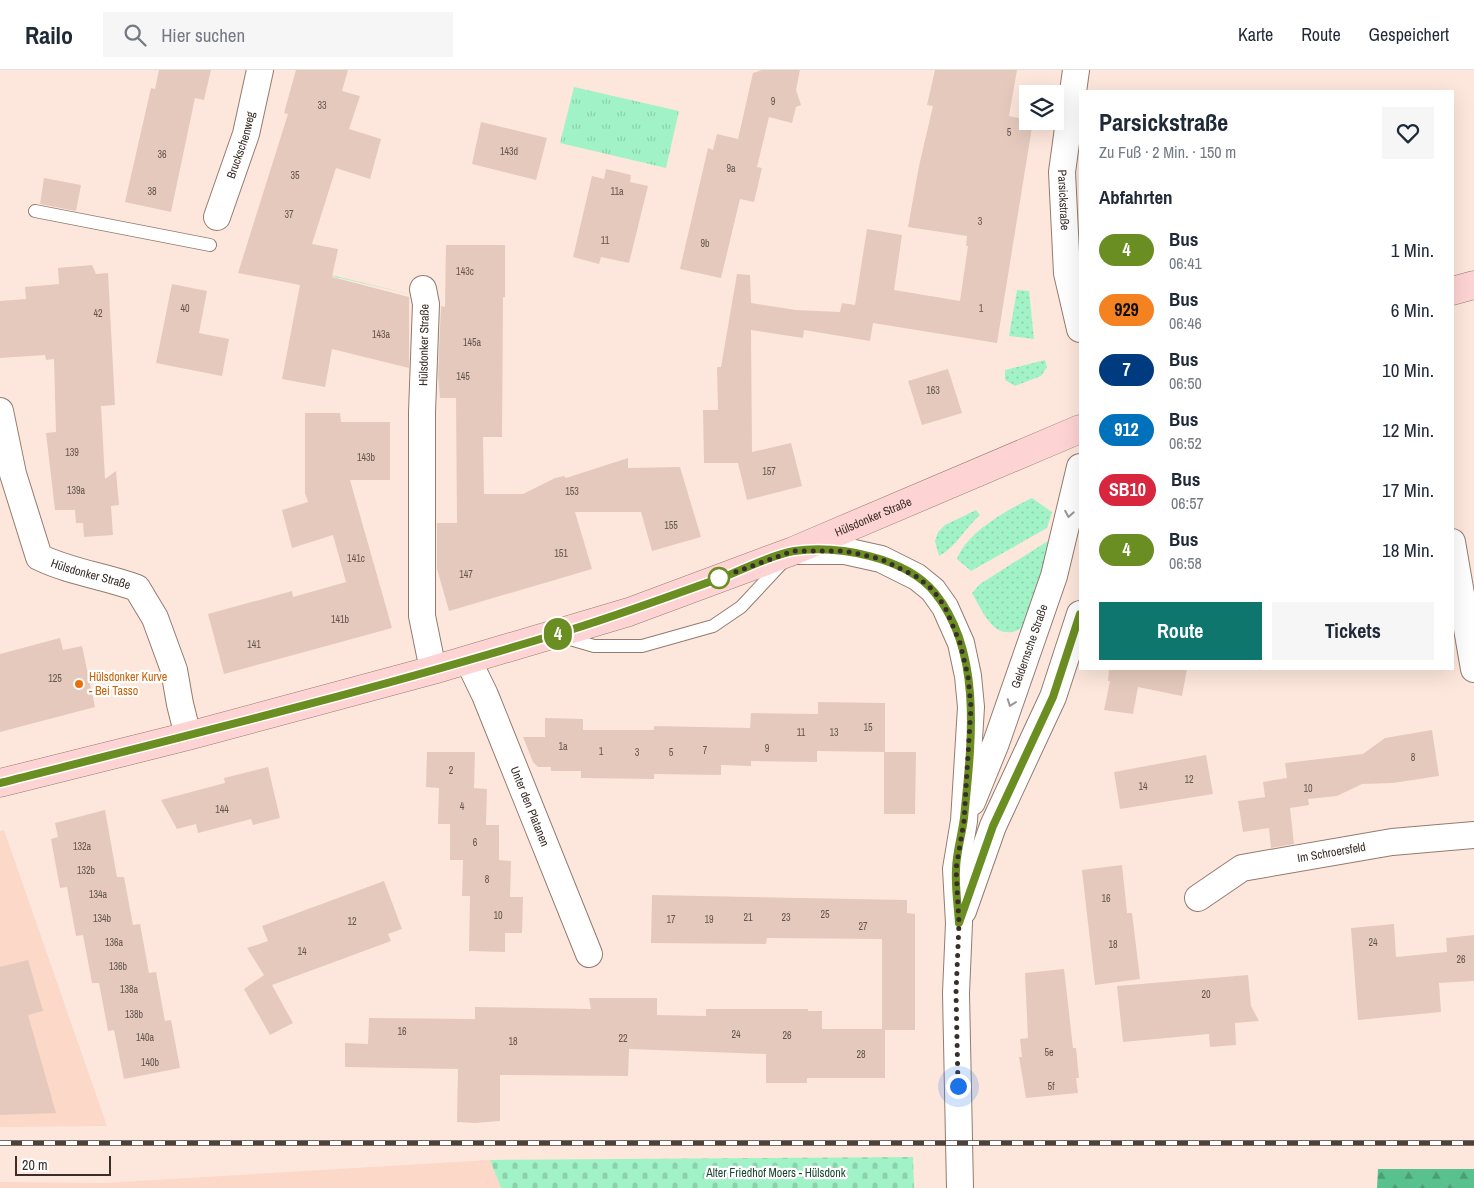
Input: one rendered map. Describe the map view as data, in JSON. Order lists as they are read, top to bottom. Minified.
{"streets":{"street":["Bruckschenweg","Parsickstraße","Hülsdonker Straße","Geldernsche Straße","Unter den Platanen","Im Schroersfeld"]},"crossings":[["Hülsdonker Straße","Geldernsche Straße"],["Hülsdonker Straße","Unter den Platanen"]],"parks":["Alter Friedhof Moers - Hülsdonk"],"places":["Hülsdonker Kurve - Bei Tasso"],"lines":["bus line 4"],"house_numbers":["9","33","5","143d","36","9a","35","38","11a","37","3","11","9b","143c","40","1","42","143a","145a","145","163","139","143b","157","139a","153","155","151","141c","147","141b","141","125","15","11","13","1a","9","7","1","3","5","8","2","12","14","10","4","144","6","132a","132b","8","134a","16","25","10","21","23","134b","17","19","12","27","136a","24","18","14","26","136b","138a","20","138b","16","24","26","140a","22","18","5e","28","140b","5f"],"scale_bar":"20 m","page":{"header":"Railo","search":"Hier suchen","nav":["Karte","Route","Gespeichert"],"on_map":"4","heading":[["Parsickstraße","Zu Fuß · 2 Min. · 150 m"],"Abfahrten"],"list":[{"mark":"4","name":"Bus","note":"06:41","value":"1 Min."},{"mark":"929","name":"Bus","note":"06:46","value":"6 Min."},{"mark":"7","name":"Bus","note":"06:50","value":"10 Min."},{"mark":"912","name":"Bus","note":"06:52","value":"12 Min."},{"mark":"SB10","name":"Bus","note":"06:57","value":"17 Min."},{"mark":"4","name":"Bus","note":"06:58","value":"18 Min."}],"buttons":["Route","Tickets"],"scale":"20 m"}}
